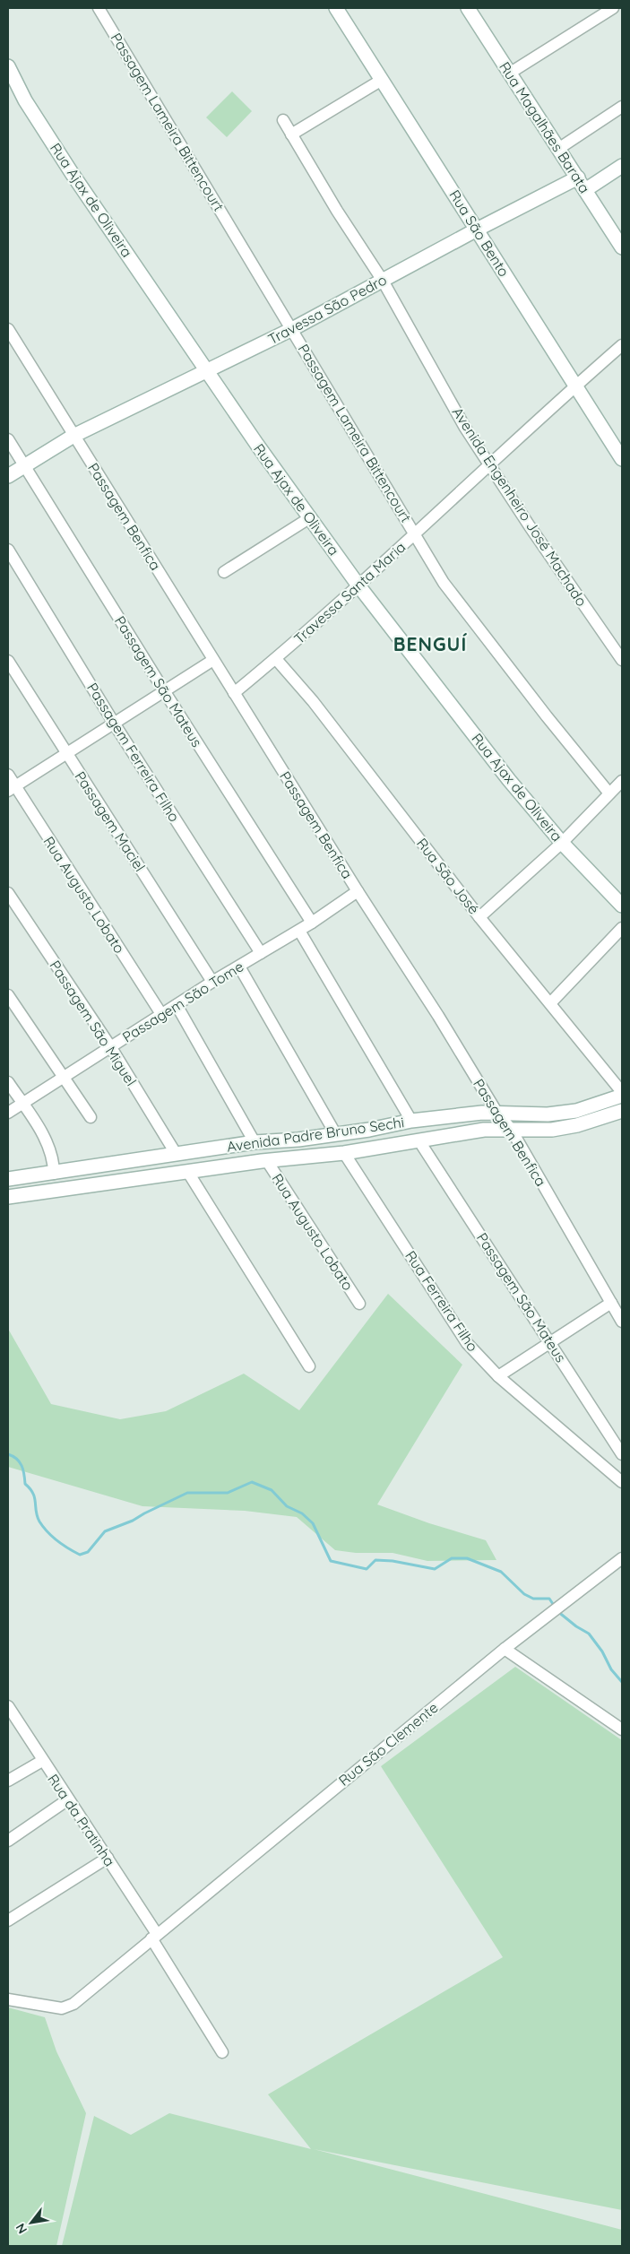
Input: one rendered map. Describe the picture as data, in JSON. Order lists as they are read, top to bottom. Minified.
{"streets":{"street":["Passagem Lameira Bittencourt","Rua Magalhães Barata","Rua Ajax de Oliveira","Rua São Bento","Travessa São Pedro","Avenida Engenheiro José Machado","Passagem Benfica","Travessa Santa Maria","Passagem São Mateus","Passagem Ferreira Filho","Passagem Maciel","Rua São José","Rua Augusto Lobato","Passagem São Tome","Passagem São Miguel","Avenida Padre Bruno Sechi","Rua Ferreira Filho","Rua São Clemente","Rua da Pratinha"]},"crossings":[["Passagem Lameira Bittencourt","Travessa São Pedro"],["Passagem Lameira Bittencourt","Travessa Santa Maria"],["Rua Magalhães Barata","Travessa São Pedro"],["Rua Ajax de Oliveira","Travessa São Pedro"],["Rua Ajax de Oliveira","Travessa Santa Maria"],["Rua São Bento","Travessa São Pedro"],["Rua São Bento","Travessa Santa Maria"],["Travessa São Pedro","Avenida Engenheiro José Machado"],["Travessa São Pedro","Passagem Benfica"],["Travessa São Pedro","Passagem São Mateus"],["Avenida Engenheiro José Machado","Travessa Santa Maria"],["Passagem Benfica","Travessa Santa Maria"],["Passagem Benfica","Passagem São Tome"],["Passagem Benfica","Avenida Padre Bruno Sechi"],["Travessa Santa Maria","Rua São José"],["Passagem São Mateus","Passagem São Tome"],["Passagem São Mateus","Avenida Padre Bruno Sechi"],["Passagem Ferreira Filho","Passagem São Tome"],["Passagem Maciel","Passagem São Tome"],["Rua Augusto Lobato","Passagem São Tome"],["Rua Augusto Lobato","Avenida Padre Bruno Sechi"],["Passagem São Tome","Passagem São Miguel"],["Passagem São Miguel","Avenida Padre Bruno Sechi"],["Avenida Padre Bruno Sechi","Rua Ferreira Filho"],["Rua São Clemente","Rua da Pratinha"]],"districts":["BENGUÍ"],"north":"bottom left"}
